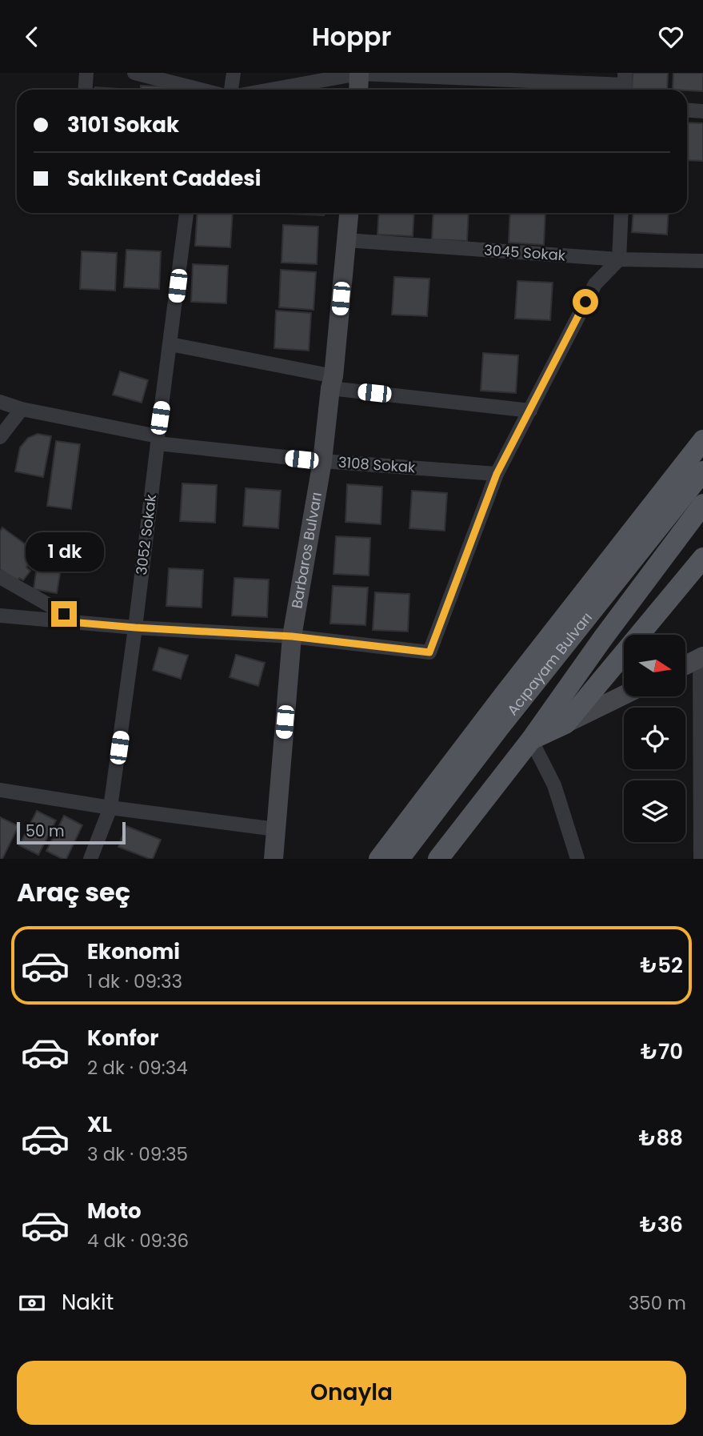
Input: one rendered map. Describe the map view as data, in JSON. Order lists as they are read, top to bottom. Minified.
{"streets":{"main road":["Acıpayam Bulvarı"],"street":["3045 Sokak","3108 Sokak","3052 Sokak","Barbaros Bulvarı"]},"crossings":[["3045 Sokak","Barbaros Bulvarı"],["3108 Sokak","3052 Sokak"],["3108 Sokak","Barbaros Bulvarı"]],"scale_bar":"50 m","north":"right","page":{"header":"Hoppr","banner":["3101 Sokak","Saklıkent Caddesi"],"bubble":"1 dk","scale":"50 m","heading":"Araç seç","list":[{"name":"Ekonomi","note":"1 dk · 09:33","value":"₺52"},{"name":"Konfor","note":"2 dk · 09:34","value":"₺70"},{"name":"XL","note":"3 dk · 09:35","value":"₺88"},{"name":"Moto","note":"4 dk · 09:36","value":"₺36"}],"pay":["Nakit","350 m"],"buttons":"Onayla"}}
